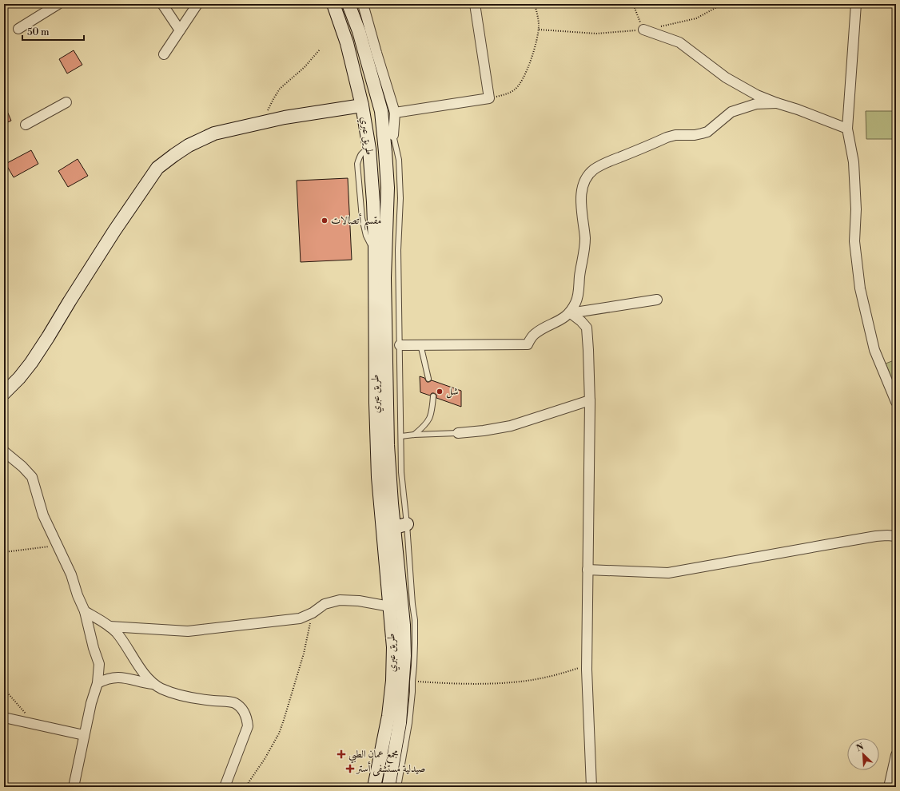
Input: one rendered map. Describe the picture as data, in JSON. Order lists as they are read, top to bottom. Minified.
{"streets":{"main road":["طريق عبري"]},"places":{"other":["مقسم أتصالات","شل"],"health":["مجمع عمان الطبي","صيدلية مستشفى أستر"]},"scale_bar":"50 m","north":"top left"}
